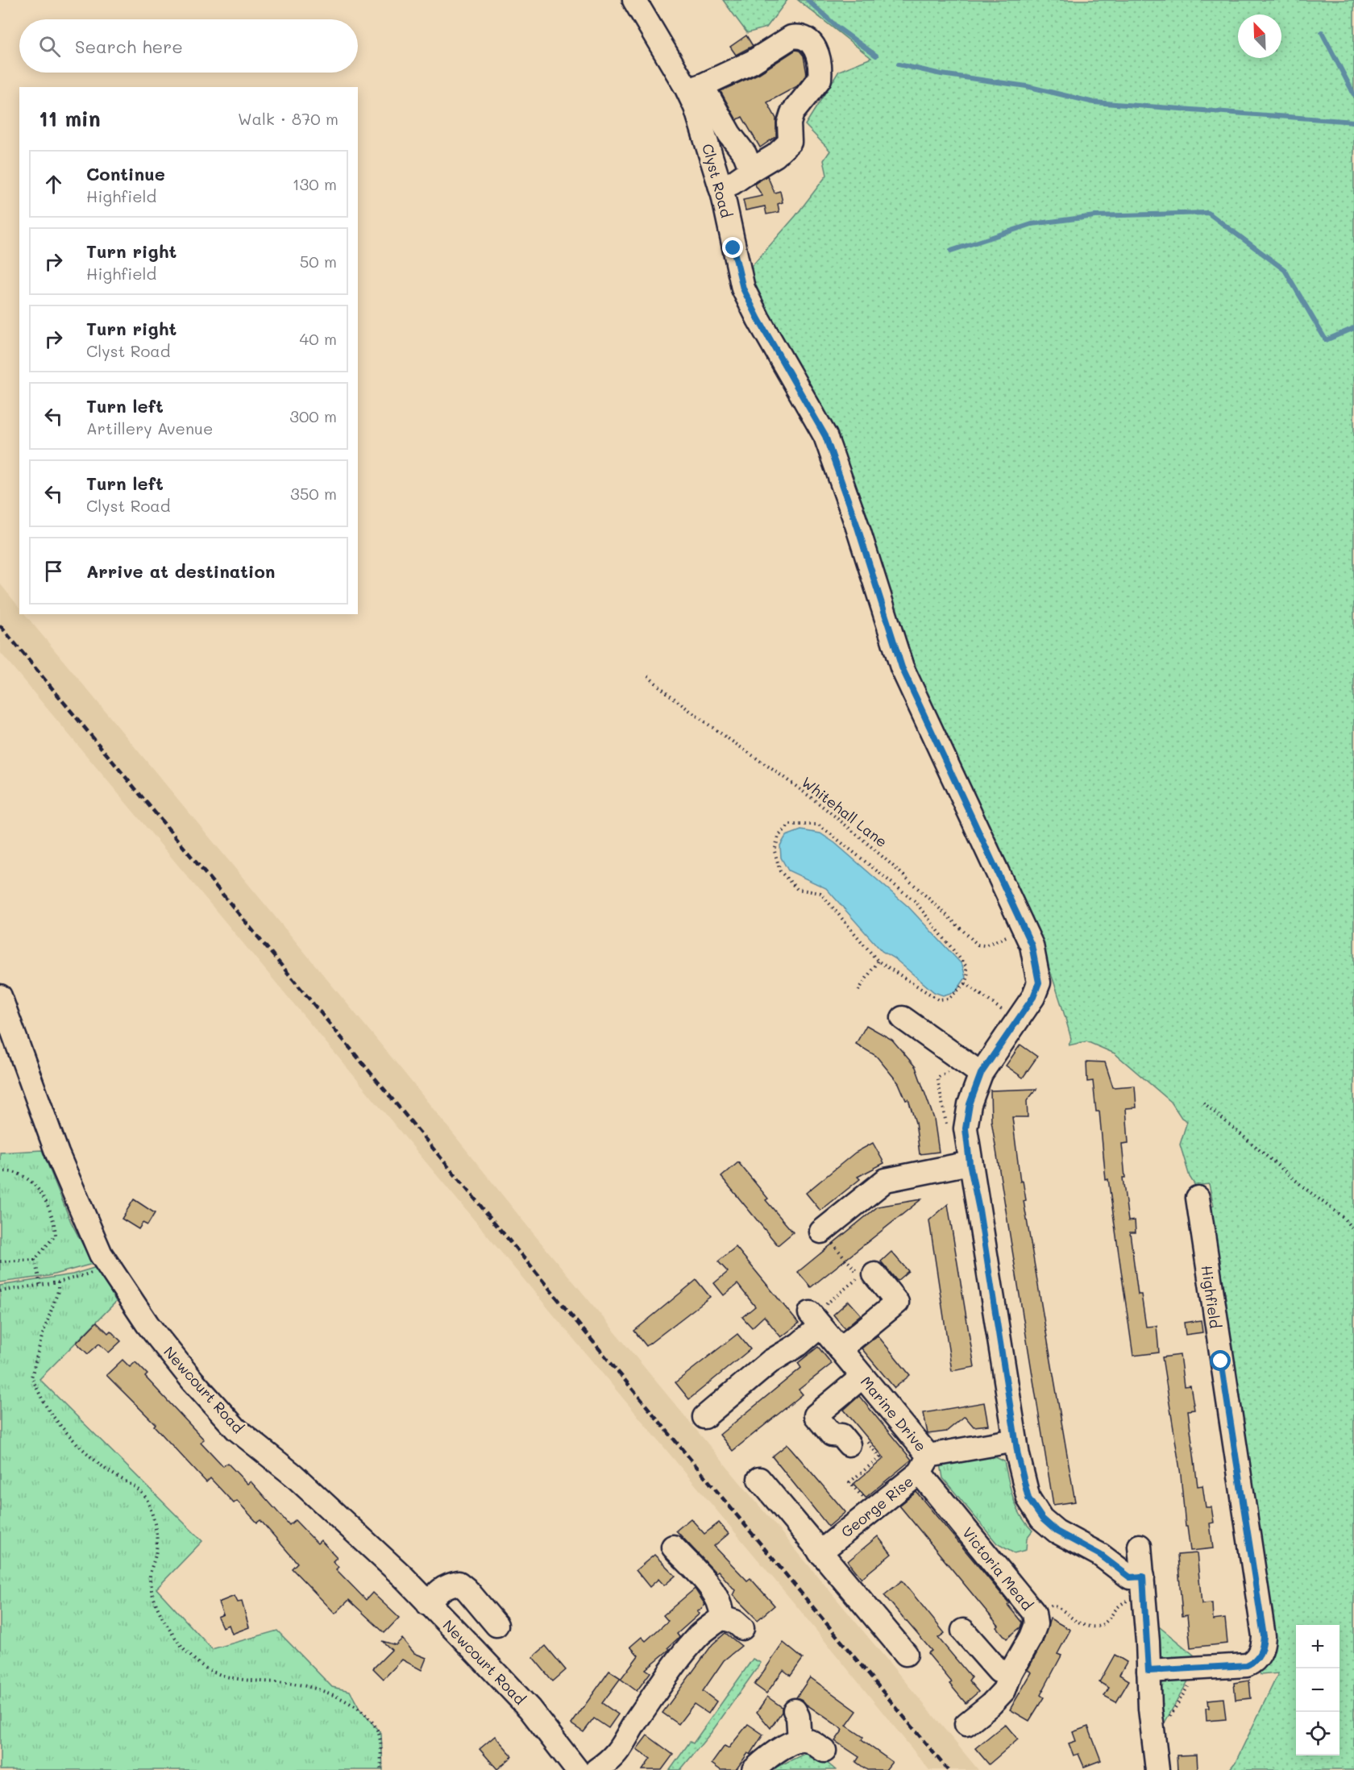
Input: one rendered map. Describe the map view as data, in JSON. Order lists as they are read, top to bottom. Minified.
{"streets":{"street":["Clyst Road","Highfield","Newcourt Road","Marine Drive","George Rise","Victoria Mead"],"path":["Whitehall Lane"]},"crossings":[["Clyst Road","Whitehall Lane"],["Marine Drive","George Rise"],["Marine Drive","Victoria Mead"],["George Rise","Victoria Mead"]],"north":"top left","page":{"search":"Search here","heading":["11 min","Walk · 870 m"],"list":[["Continue","Highfield","130 m"],["Turn right","Highfield","50 m"],["Turn right","Clyst Road","40 m"],["Turn left","Artillery Avenue","300 m"],["Turn left","Clyst Road","350 m"],"Arrive at destination"],"map_buttons":["+","−"]}}
